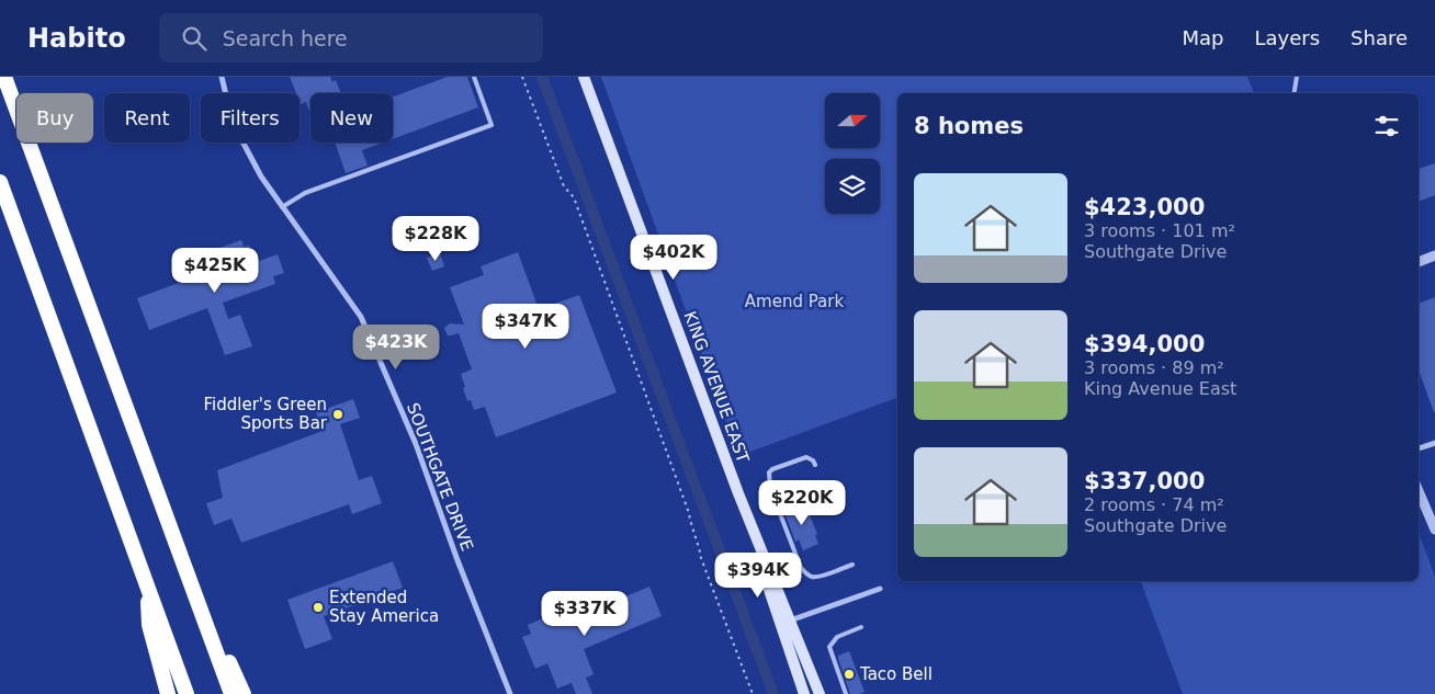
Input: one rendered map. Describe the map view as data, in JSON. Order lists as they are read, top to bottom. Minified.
{"streets":{"main road":["KING AVENUE EAST"],"street":["SOUTHGATE DRIVE"]},"parks":["Amend Park"],"places":["Fiddler's Green Sports Bar","Extended Stay America","Taco Bell"],"north":"right","page":{"header":"Habito","search":"Search here","nav":["Map","Layers","Share"],"chip":["Buy","Rent","Filters","New"],"heading":"8 homes","list":[{"name":"$423,000","note":"3 rooms · 101 m² · Southgate Drive"},{"name":"$394,000","note":"3 rooms · 89 m² · King Avenue East"},{"name":"$337,000","note":"2 rooms · 74 m² · Southgate Drive"}],"price":["$228K","$402K","$425K","$347K","$423K","$220K","$394K","$337K"]}}
